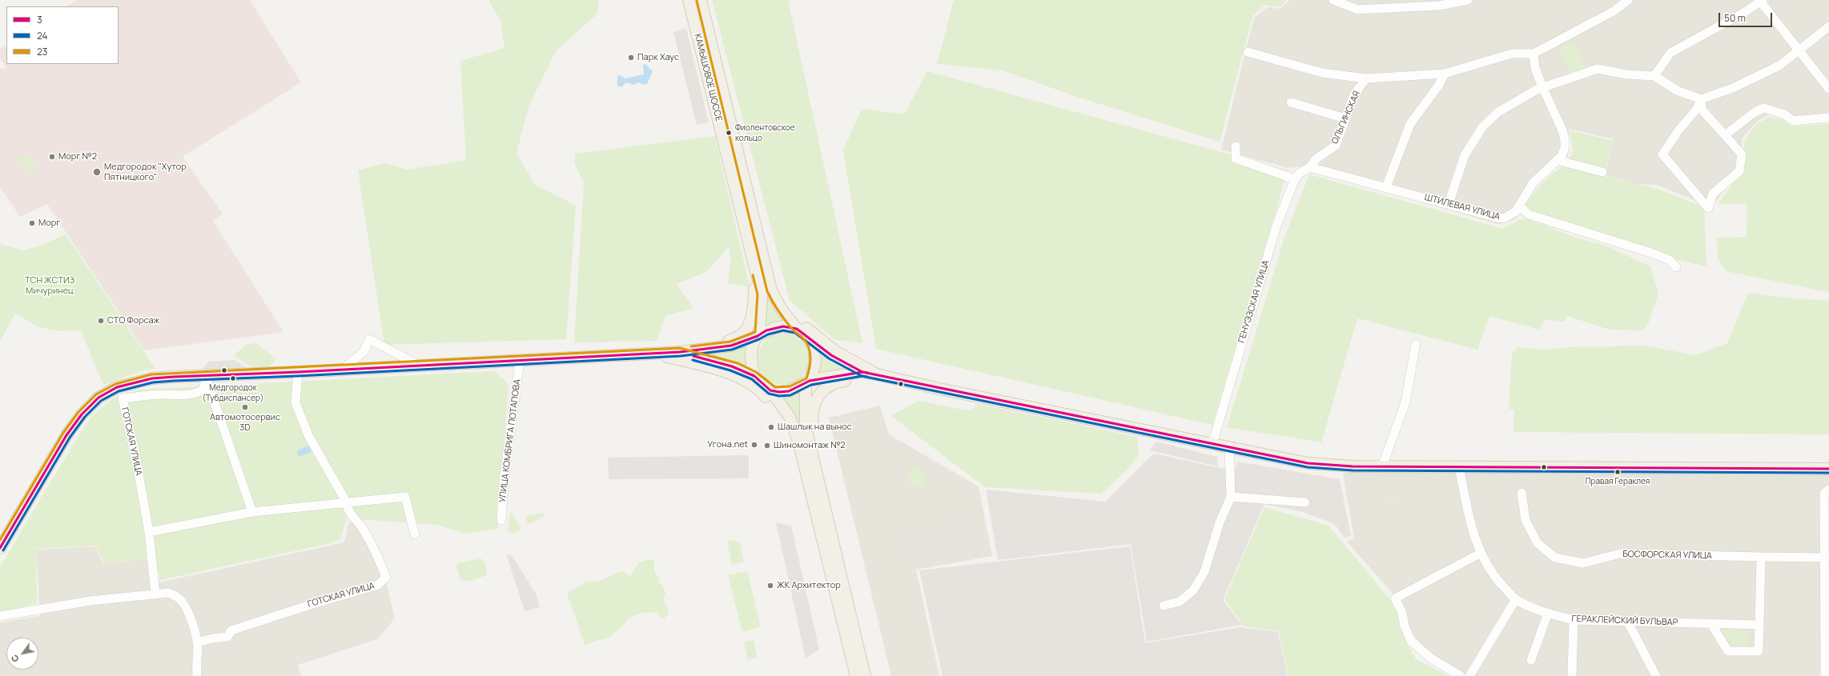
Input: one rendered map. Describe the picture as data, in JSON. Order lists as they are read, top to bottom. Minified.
{"streets":{"main road":["КАМЫШОВОЕ ШОССЕ"],"street":["ОЛЬГИНСКАЯ","ШТИЛЕВАЯ УЛИЦА","ГЕНУЭЗСКАЯ УЛИЦА","УЛИЦА КОМБРИГА ПОТАПОВА","ГОТСКАЯ УЛИЦА","БОСФОРСКАЯ УЛИЦА","ГЕРАКЛЕЙСКИЙ БУЛЬВАР"]},"crossings":[["ОЛЬГИНСКАЯ","ШТИЛЕВАЯ УЛИЦА"],["ОЛЬГИНСКАЯ","ГЕНУЭЗСКАЯ УЛИЦА"],["ШТИЛЕВАЯ УЛИЦА","ГЕНУЭЗСКАЯ УЛИЦА"]],"parks":["ТСН ЖСТИЗ Мичуринец"],"places":["Парк Хаус","Фиолентовское кольцо","Морг №2","Медгородок \"Хутор Пятницкого\"","Морг","СТО Форсаж","Медгородок (Тубдиспансер)","Автомотосервис 3D","Шашлык на вынос","Угона.net","Шиномонтаж №2","Правая Гераклея","ЖК Архитектор"],"lines":["transit line 23","transit line 3","transit line 24"],"legend":["3","24","23"],"scale_bar":"50 m","north":"bottom left"}
